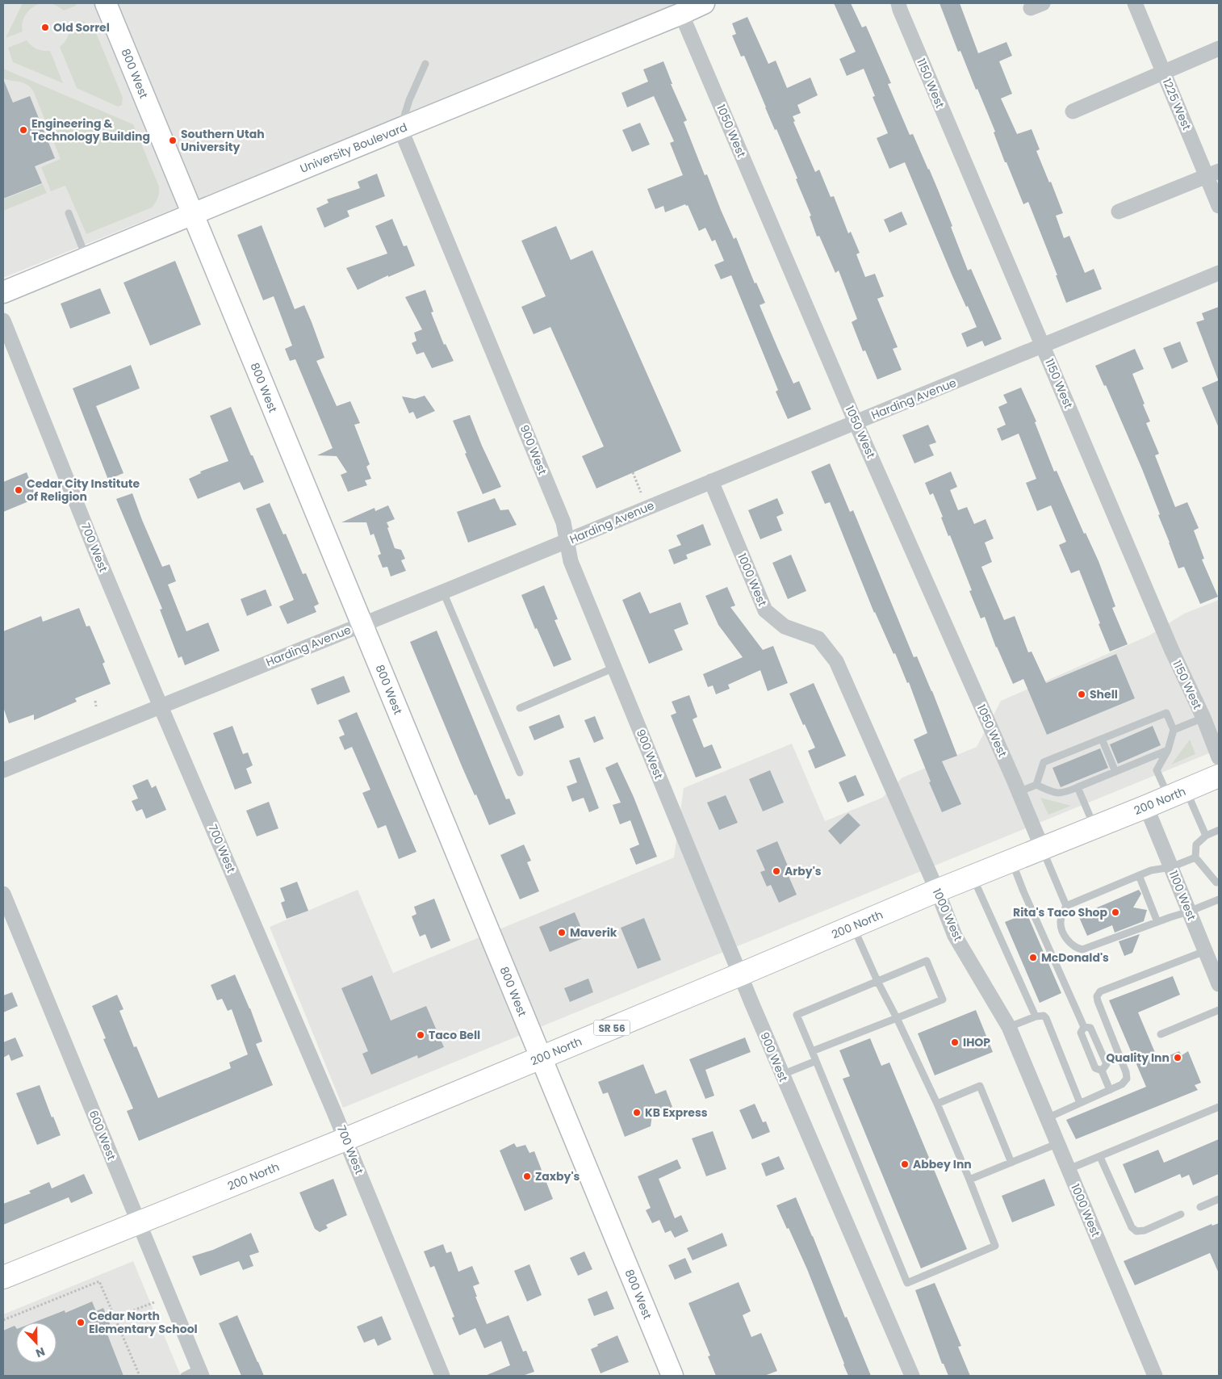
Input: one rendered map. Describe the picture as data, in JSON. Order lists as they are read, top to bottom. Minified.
{"streets":{"main road":["200 North","SR 56"],"street":["800 West","1150 West","1225 West","1050 West","University Boulevard","Harding Avenue","900 West","700 West","1000 West","1100 West","600 West"]},"crossings":[["800 West","University Boulevard"],["800 West","Harding Avenue"],["800 West","200 North"],["1150 West","Harding Avenue"],["1050 West","University Boulevard"],["1050 West","Harding Avenue"],["1050 West","200 North"],["University Boulevard","900 West"],["Harding Avenue","900 West"],["Harding Avenue","700 West"],["Harding Avenue","1000 West"],["900 West","200 North"],["700 West","200 North"],["1000 West","200 North"],["200 North","1100 West"],["200 North","600 West"]],"places":["Old Sorrel","Engineering & Technology Building","Southern Utah University","Cedar City Institute of Religion","Shell","Arby's","Rita's Taco Shop","Maverik","McDonald's","Taco Bell","IHOP","Quality Inn","KB Express","Abbey Inn","Zaxby's","Cedar North Elementary School"],"north":"bottom"}
